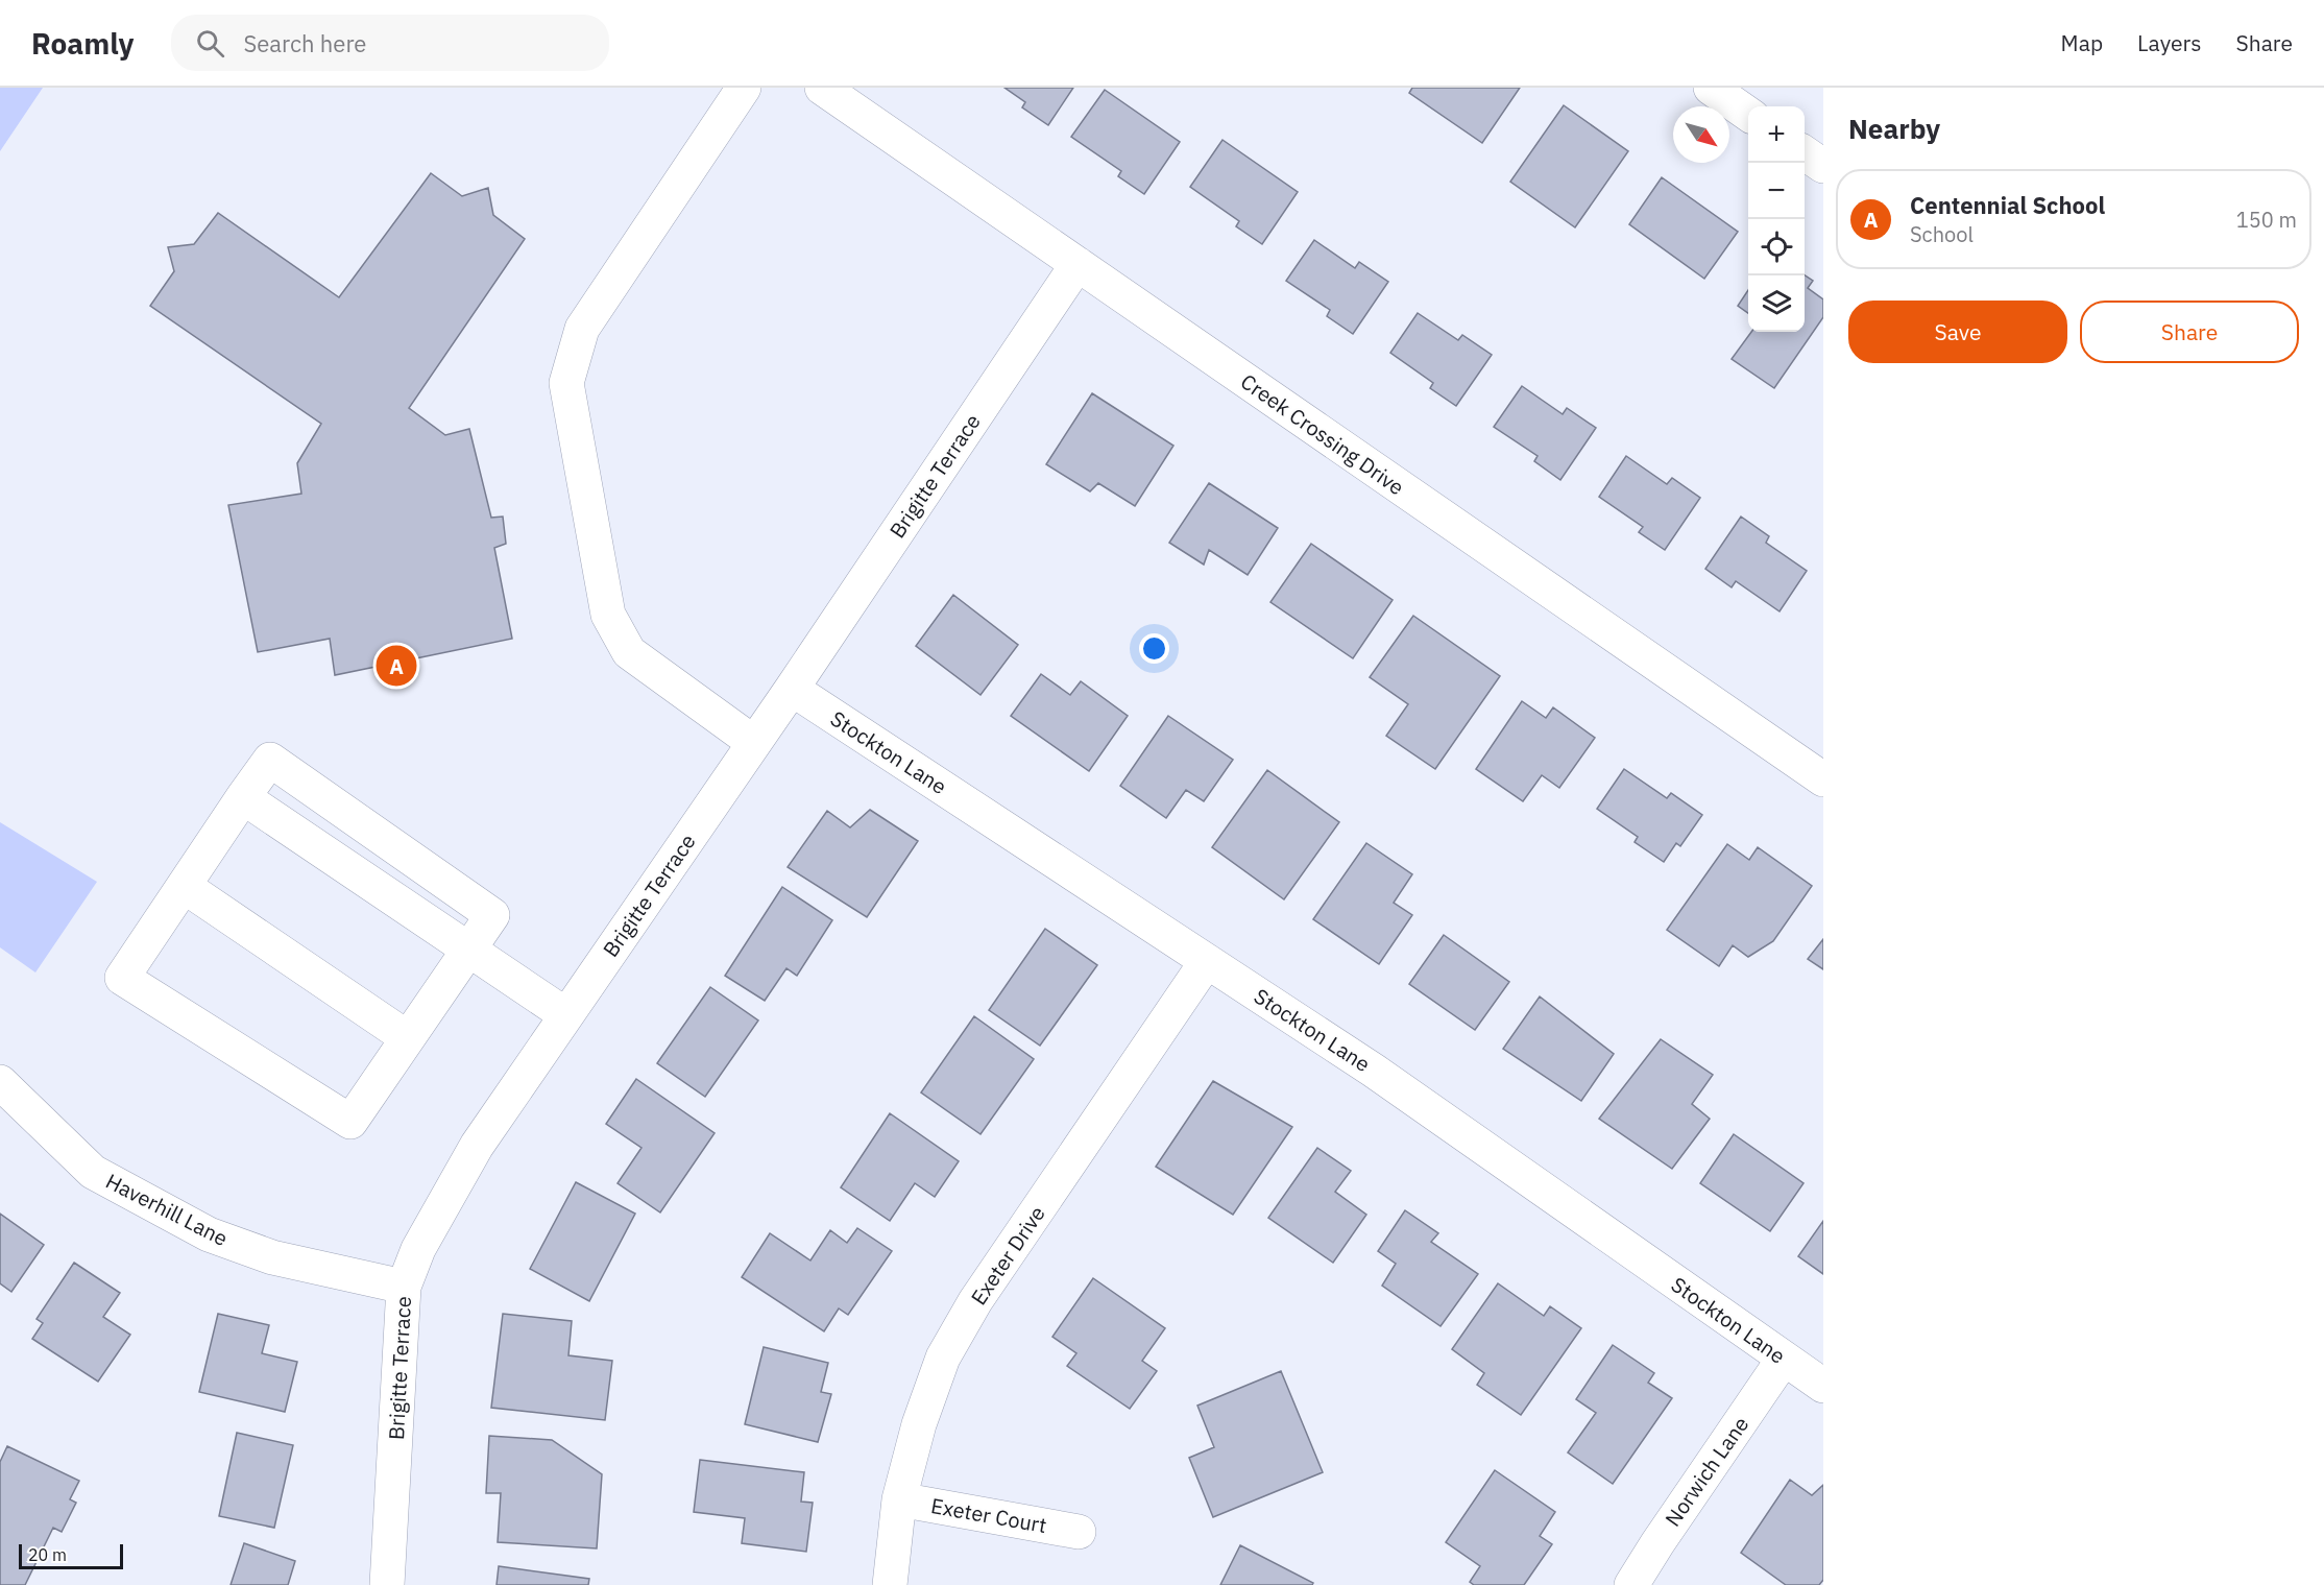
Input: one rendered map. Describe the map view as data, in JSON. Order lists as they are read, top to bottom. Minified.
{"streets":{"street":["Creek Crossing Drive","Brigitte Terrace","Stockton Lane","Haverhill Lane","Exeter Drive","Norwich Lane","Exeter Court"]},"crossings":[["Creek Crossing Drive","Brigitte Terrace"],["Brigitte Terrace","Stockton Lane"],["Brigitte Terrace","Haverhill Lane"],["Stockton Lane","Exeter Drive"],["Stockton Lane","Norwich Lane"],["Exeter Drive","Exeter Court"]],"scale_bar":"20 m","north":"bottom right","page":{"header":"Roamly","search":"Search here","nav":["Map","Layers","Share"],"heading":"Nearby","map_buttons":["+","−"],"list":[{"mark":"A","name":"Centennial School","note":"School","value":"150 m"}],"buttons":["Save","Share"],"pins":"A","scale":"20 m"}}
